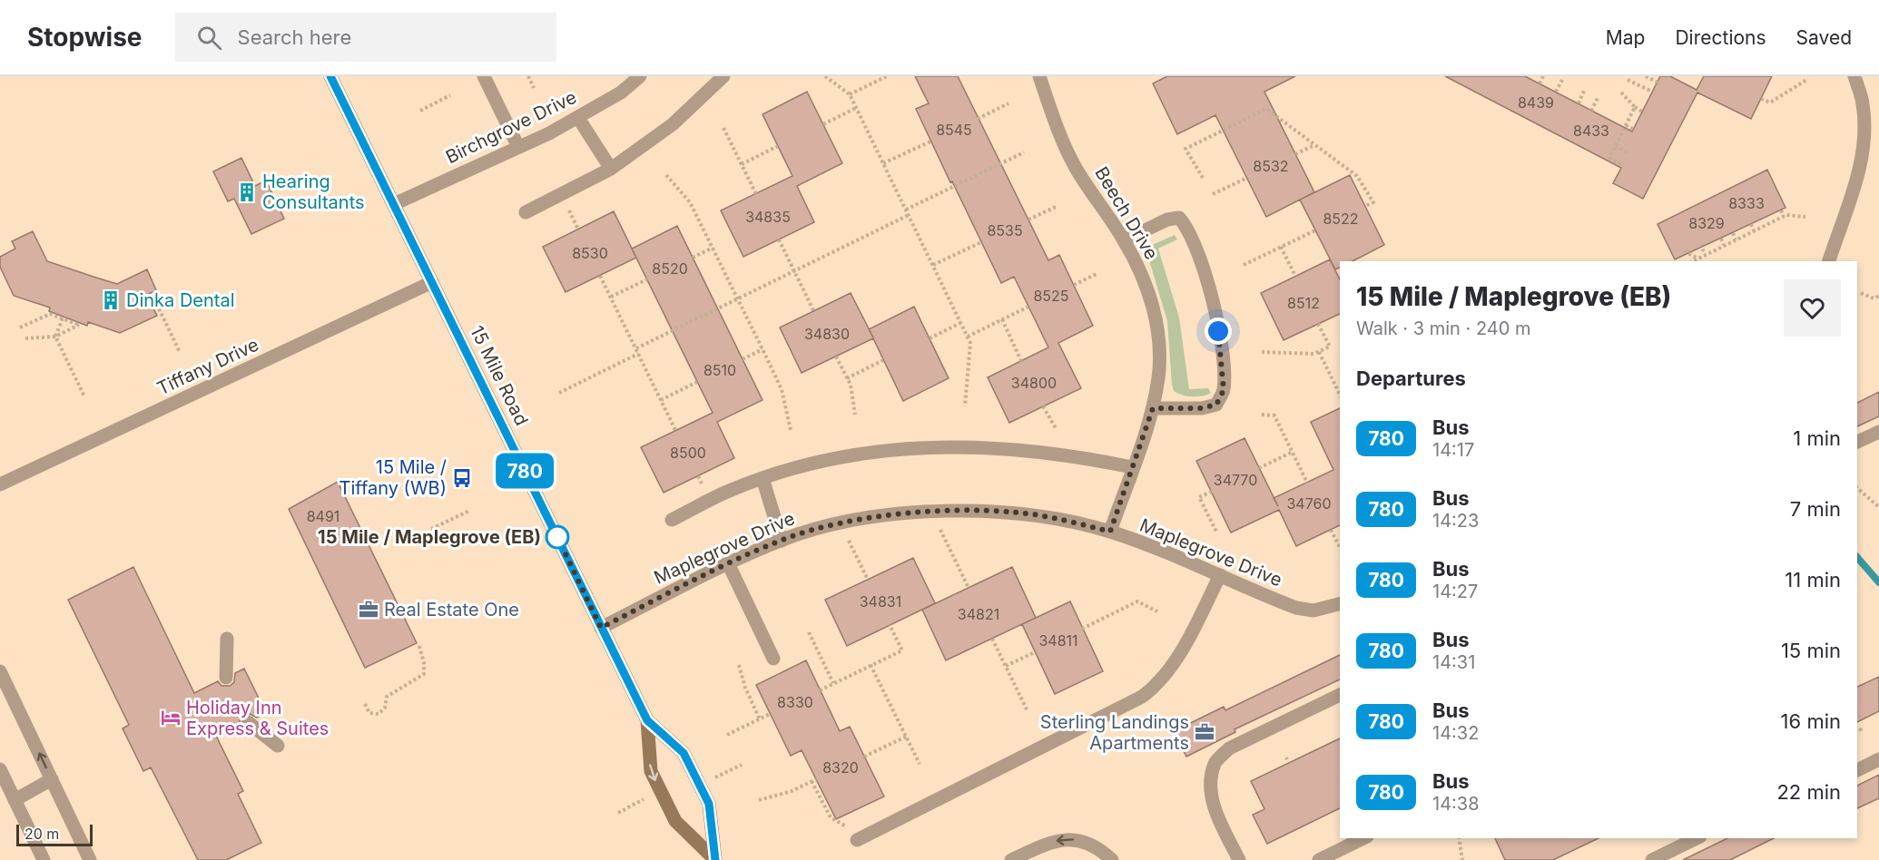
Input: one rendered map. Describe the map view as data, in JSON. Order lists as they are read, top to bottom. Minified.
{"streets":{"main road":["15 Mile Road"],"street":["Birchgrove Drive","Beech Drive","Tiffany Drive","Maplegrove Drive"]},"crossings":[["Birchgrove Drive","15 Mile Road"],["Beech Drive","Maplegrove Drive"],["Tiffany Drive","15 Mile Road"],["15 Mile Road","Maplegrove Drive"]],"places":{"building":["Hearing Consultants","Dinka Dental"],"bus stop":["15 Mile / Tiffany (WB)"],"other":["15 Mile / Maplegrove (EB)"],"office":["Real Estate One","Sterling Landings Apartments"],"hotel":["Holiday Inn Express & Suites"]},"lines":["bus line 780"],"house_numbers":["8439","8545","8433","8532","8333","34835","8522","8329","8535","8530","8520","8525","8512","34830","8510","34800","8500","34770","34760","8491","34831","34821","34811","8330","8320"],"scale_bar":"20 m","page":{"header":"Stopwise","search":"Search here","nav":["Map","Directions","Saved"],"on_map":"780","heading":[["15 Mile / Maplegrove (EB)","Walk · 3 min · 240 m"],"Departures"],"list":[{"mark":"780","name":"Bus","note":"14:17","value":"1 min"},{"mark":"780","name":"Bus","note":"14:23","value":"7 min"},{"mark":"780","name":"Bus","note":"14:27","value":"11 min"},{"mark":"780","name":"Bus","note":"14:31","value":"15 min"},{"mark":"780","name":"Bus","note":"14:32","value":"16 min"},{"mark":"780","name":"Bus","note":"14:38","value":"22 min"}],"scale":"20 m"}}
